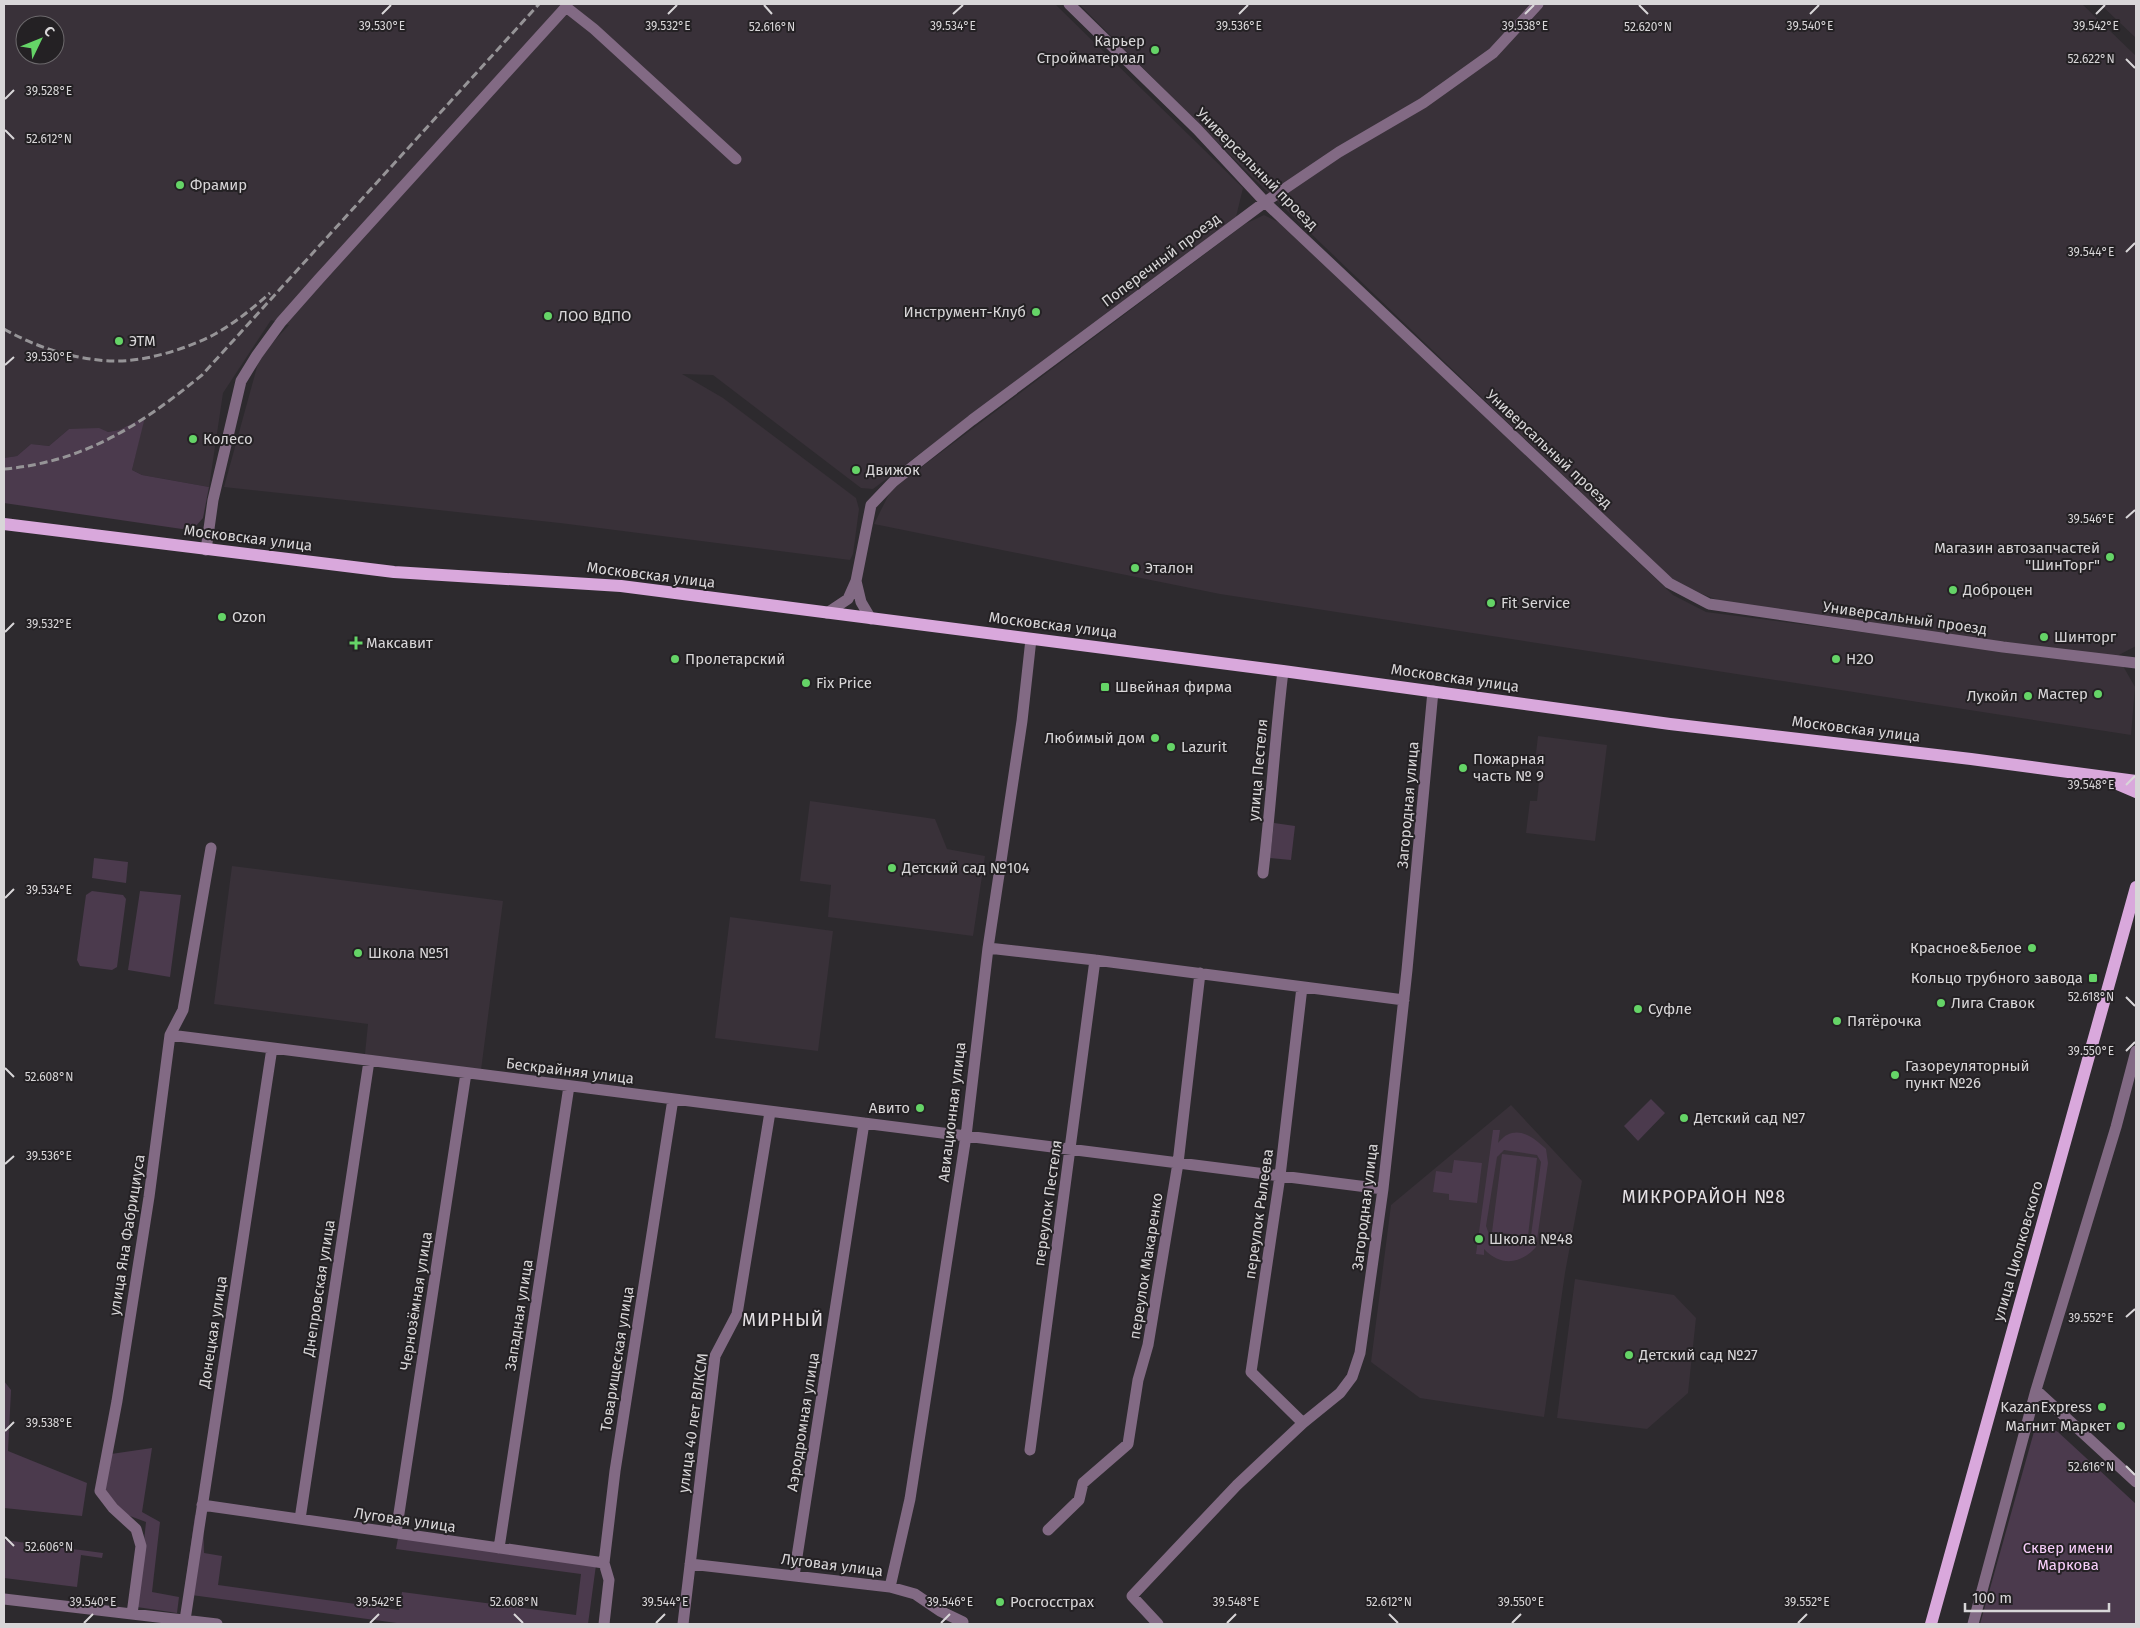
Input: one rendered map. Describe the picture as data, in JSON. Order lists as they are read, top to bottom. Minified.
{"streets":{"main road":["Московская улица","улица Циолковского"],"street":["Универсальный проезд","Поперечный проезд","улица Пестеля","Загородная улица","Бескрайняя улица","Авиационная улица","переулок Пестеля","переулок Рылеева","улица Яна Фабрициуса","переулок Макаренко","Днепровская улица","Чернозёмная улица","Западная улица","Донецкая улица","Товарищеская улица","Аэродромная улица","улица 40 лет ВЛКСМ","Луговая улица"]},"crossings":[["Универсальный проезд","Поперечный проезд"],["Поперечный проезд","Московская улица"],["Московская улица","улица Пестеля"],["Московская улица","Загородная улица"],["Московская улица","Авиационная улица"],["Загородная улица","Бескрайняя улица"],["Загородная улица","переулок Рылеева"],["Бескрайняя улица","Авиационная улица"],["Бескрайняя улица","переулок Пестеля"],["Бескрайняя улица","переулок Рылеева"],["Бескрайняя улица","улица Яна Фабрициуса"],["Бескрайняя улица","переулок Макаренко"],["Бескрайняя улица","Днепровская улица"],["Бескрайняя улица","Чернозёмная улица"],["Бескрайняя улица","Западная улица"],["Бескрайняя улица","Донецкая улица"],["Бескрайняя улица","Товарищеская улица"],["Бескрайняя улица","Аэродромная улица"],["Бескрайняя улица","улица 40 лет ВЛКСМ"],["Авиационная улица","Луговая улица"],["Днепровская улица","Луговая улица"],["Чернозёмная улица","Луговая улица"],["Западная улица","Луговая улица"],["Донецкая улица","Луговая улица"],["Товарищеская улица","Луговая улица"],["Аэродромная улица","Луговая улица"],["улица 40 лет ВЛКСМ","Луговая улица"]],"districts":["МИКРОРАЙОН №8","МИРНЫЙ"],"parks":["Сквер имени Маркова"],"places":{"other":["Карьер Стройматериал","Фрамир","Инструмент-Клуб","ЛОО ВДПО","ЭТМ","Колесо","Движок","Магазин автозапчастей \"ШинТорг\"","Эталон","Доброцен","Fit Service","Ozon","Шинторг","Пролетарский","Н2О","Fix Price","Мастер","Лукойл","Любимый дом","Lazurit","Пожарная часть № 9","Детский сад №104","Красное&Белое","Школа №51","Лига Ставок","Суфле","Пятёрочка","Газореуляторный пункт №26","Авито","Детский сад №7","Школа №48","Детский сад №27","KazanExpress","Магнит Маркет","Росгосстрах"],"health":["Максавит"],"transit":["Швейная фирма","Кольцо трубного завода"]},"scale_bar":"100 m","north":"top right","coordinates":["39.536°E","39.530°E","39.532°E","39.534°E","39.538°E","39.540°E","39.542°E","52.616°N","52.620°N","52.622°N","39.528°E","52.612°N","39.544°E","39.546°E","39.548°E","52.618°N","39.550°E","52.608°N","39.552°E","52.606°N"]}
